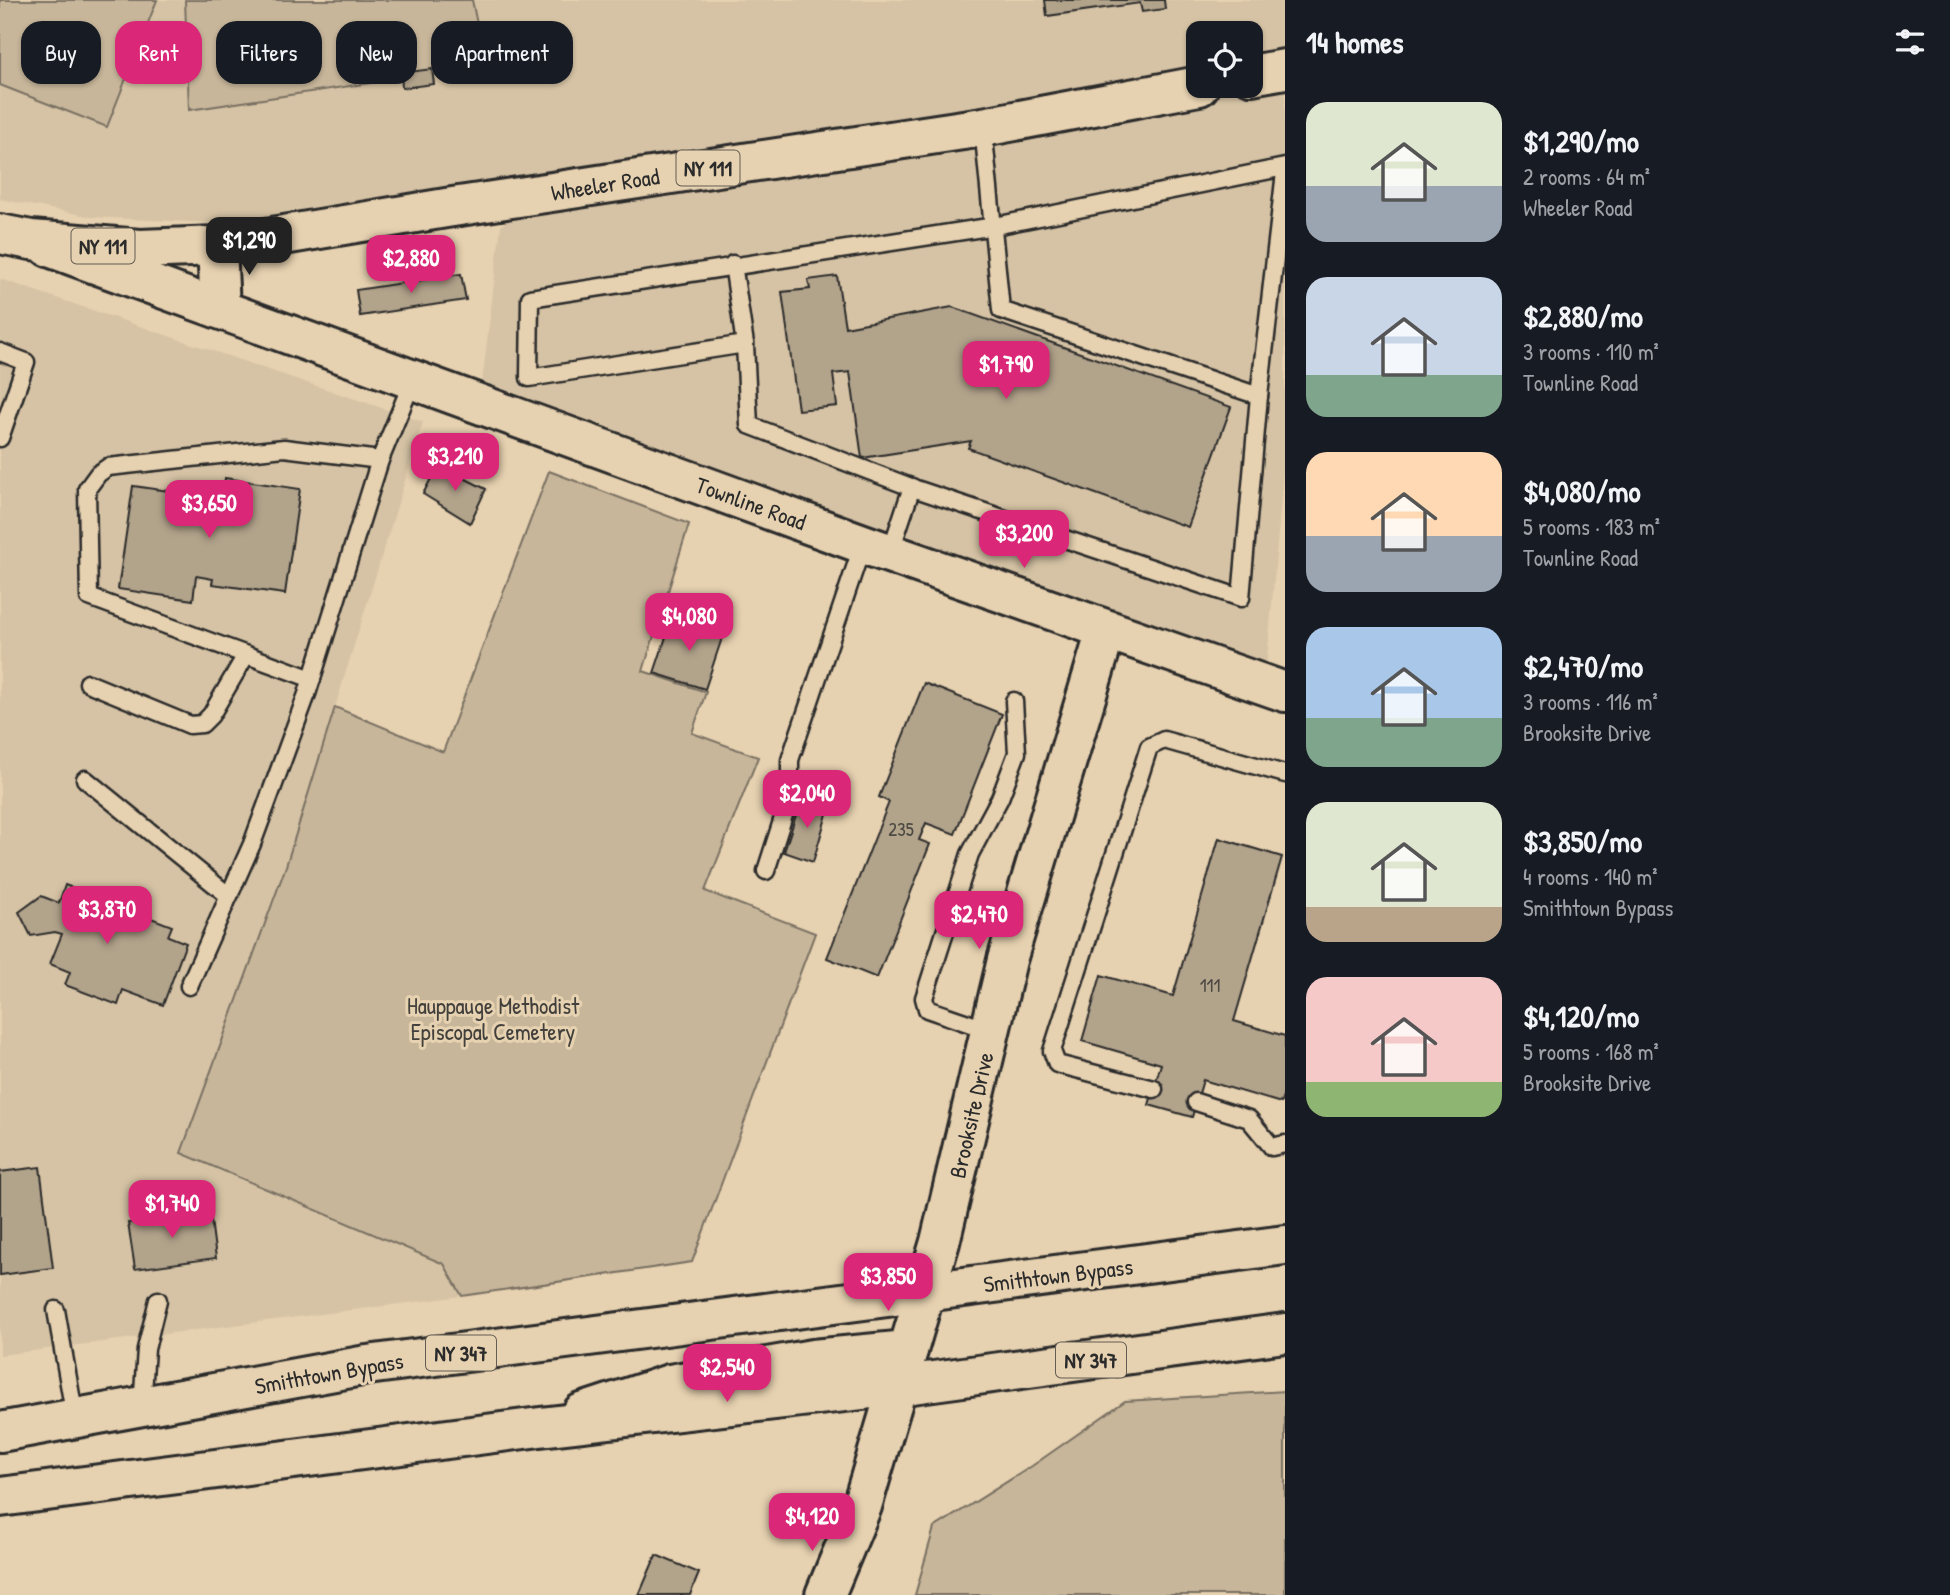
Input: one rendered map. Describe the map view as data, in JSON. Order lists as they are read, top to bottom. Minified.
{"streets":{"main road":["NY 111","Wheeler Road","Townline Road","Brooksite Drive","Smithtown Bypass","NY 347"]},"crossings":[["Wheeler Road","Townline Road"],["Townline Road","Brooksite Drive"],["Brooksite Drive","Smithtown Bypass"],["Brooksite Drive","NY 347"]],"parks":["Hauppauge Methodist Episcopal Cemetery"],"house_numbers":["235","111"],"page":{"heading":"14 homes","chip":["Buy","Rent","Filters","New","Apartment"],"list":[{"name":"$1,290/mo","note":"2 rooms · 64 m² · Wheeler Road"},{"name":"$2,880/mo","note":"3 rooms · 110 m² · Townline Road"},{"name":"$4,080/mo","note":"5 rooms · 183 m² · Townline Road"},{"name":"$2,470/mo","note":"3 rooms · 116 m² · Brooksite Drive"},{"name":"$3,850/mo","note":"4 rooms · 140 m² · Smithtown Bypass"},{"name":"$4,120/mo","note":"5 rooms · 168 m² · Brooksite Drive"}],"price":["$1,290","$2,880","$1,790","$3,210","$3,650","$3,200","$4,080","$2,040","$3,870","$2,470","$1,740","$3,850","$2,540","$4,120"]}}
